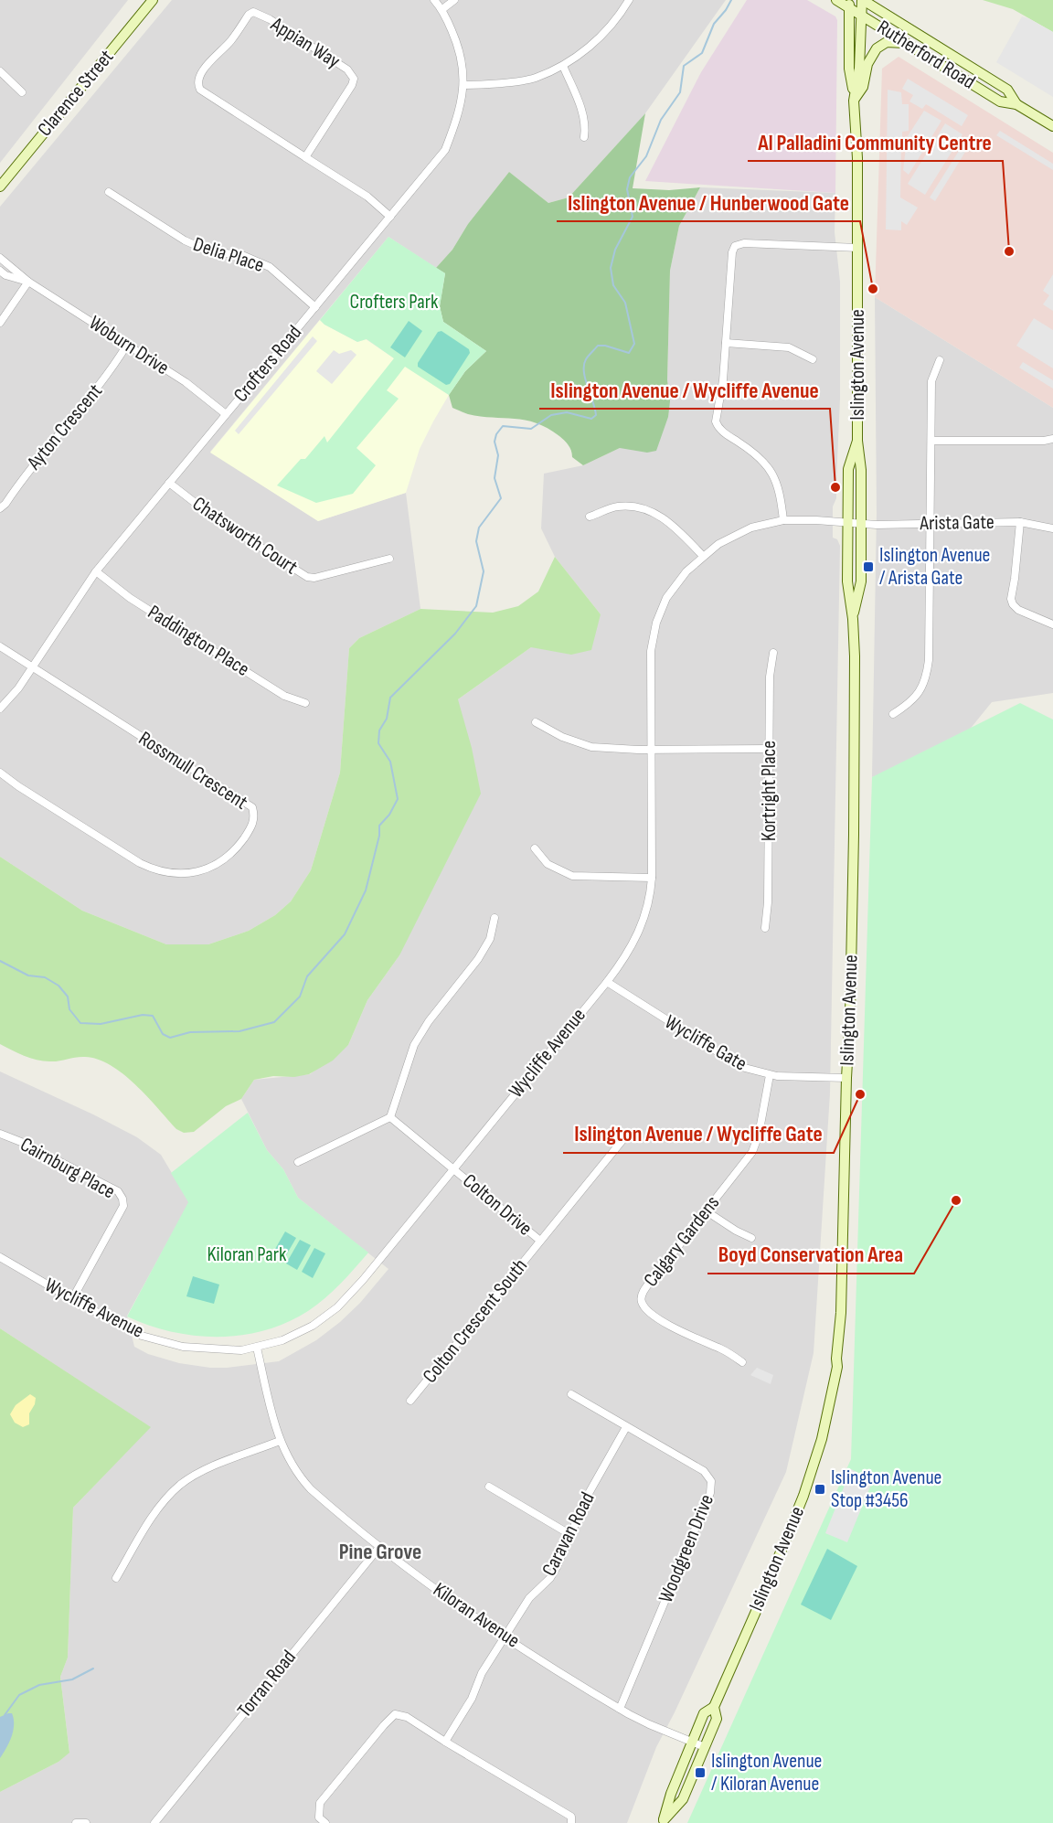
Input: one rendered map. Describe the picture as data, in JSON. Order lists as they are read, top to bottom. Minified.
{"streets":{"main road":["Rutherford Road","Clarence Street","Islington Avenue"],"street":["Appian Way","Delia Place","Woburn Drive","Crofters Road","Ayton Crescent","Arista Gate","Chatsworth Court","Paddington Place","Rossmull Crescent","Kortright Place","Wycliffe Gate","Wycliffe Avenue","Cairnburg Place","Colton Drive","Calgary Gardens","Colton Crescent South","Caravan Road","Woodgreen Drive","Kiloran Avenue","Torran Road"]},"crossings":[["Appian Way","Crofters Road"],["Rutherford Road","Islington Avenue"],["Delia Place","Crofters Road"],["Woburn Drive","Crofters Road"],["Woburn Drive","Ayton Crescent"],["Crofters Road","Chatsworth Court"],["Crofters Road","Paddington Place"],["Crofters Road","Rossmull Crescent"],["Islington Avenue","Arista Gate"],["Islington Avenue","Wycliffe Gate"],["Islington Avenue","Wycliffe Avenue"],["Islington Avenue","Kiloran Avenue"],["Arista Gate","Wycliffe Avenue"],["Wycliffe Gate","Wycliffe Avenue"],["Wycliffe Gate","Calgary Gardens"],["Wycliffe Avenue","Cairnburg Place"],["Wycliffe Avenue","Colton Drive"],["Wycliffe Avenue","Kiloran Avenue"],["Colton Drive","Colton Crescent South"],["Caravan Road","Woodgreen Drive"],["Caravan Road","Kiloran Avenue"],["Woodgreen Drive","Kiloran Avenue"],["Kiloran Avenue","Torran Road"]],"districts":["Pine Grove"],"parks":["Crofters Park","Kiloran Park"],"places":{"other":["Al Palladini Community Centre","Islington Avenue / Hunberwood Gate","Islington Avenue / Wycliffe Avenue","Islington Avenue / Wycliffe Gate","Boyd Conservation Area"],"transit":["Islington Avenue / Arista Gate","Islington Avenue Stop #3456","Islington Avenue / Kiloran Avenue"]}}
